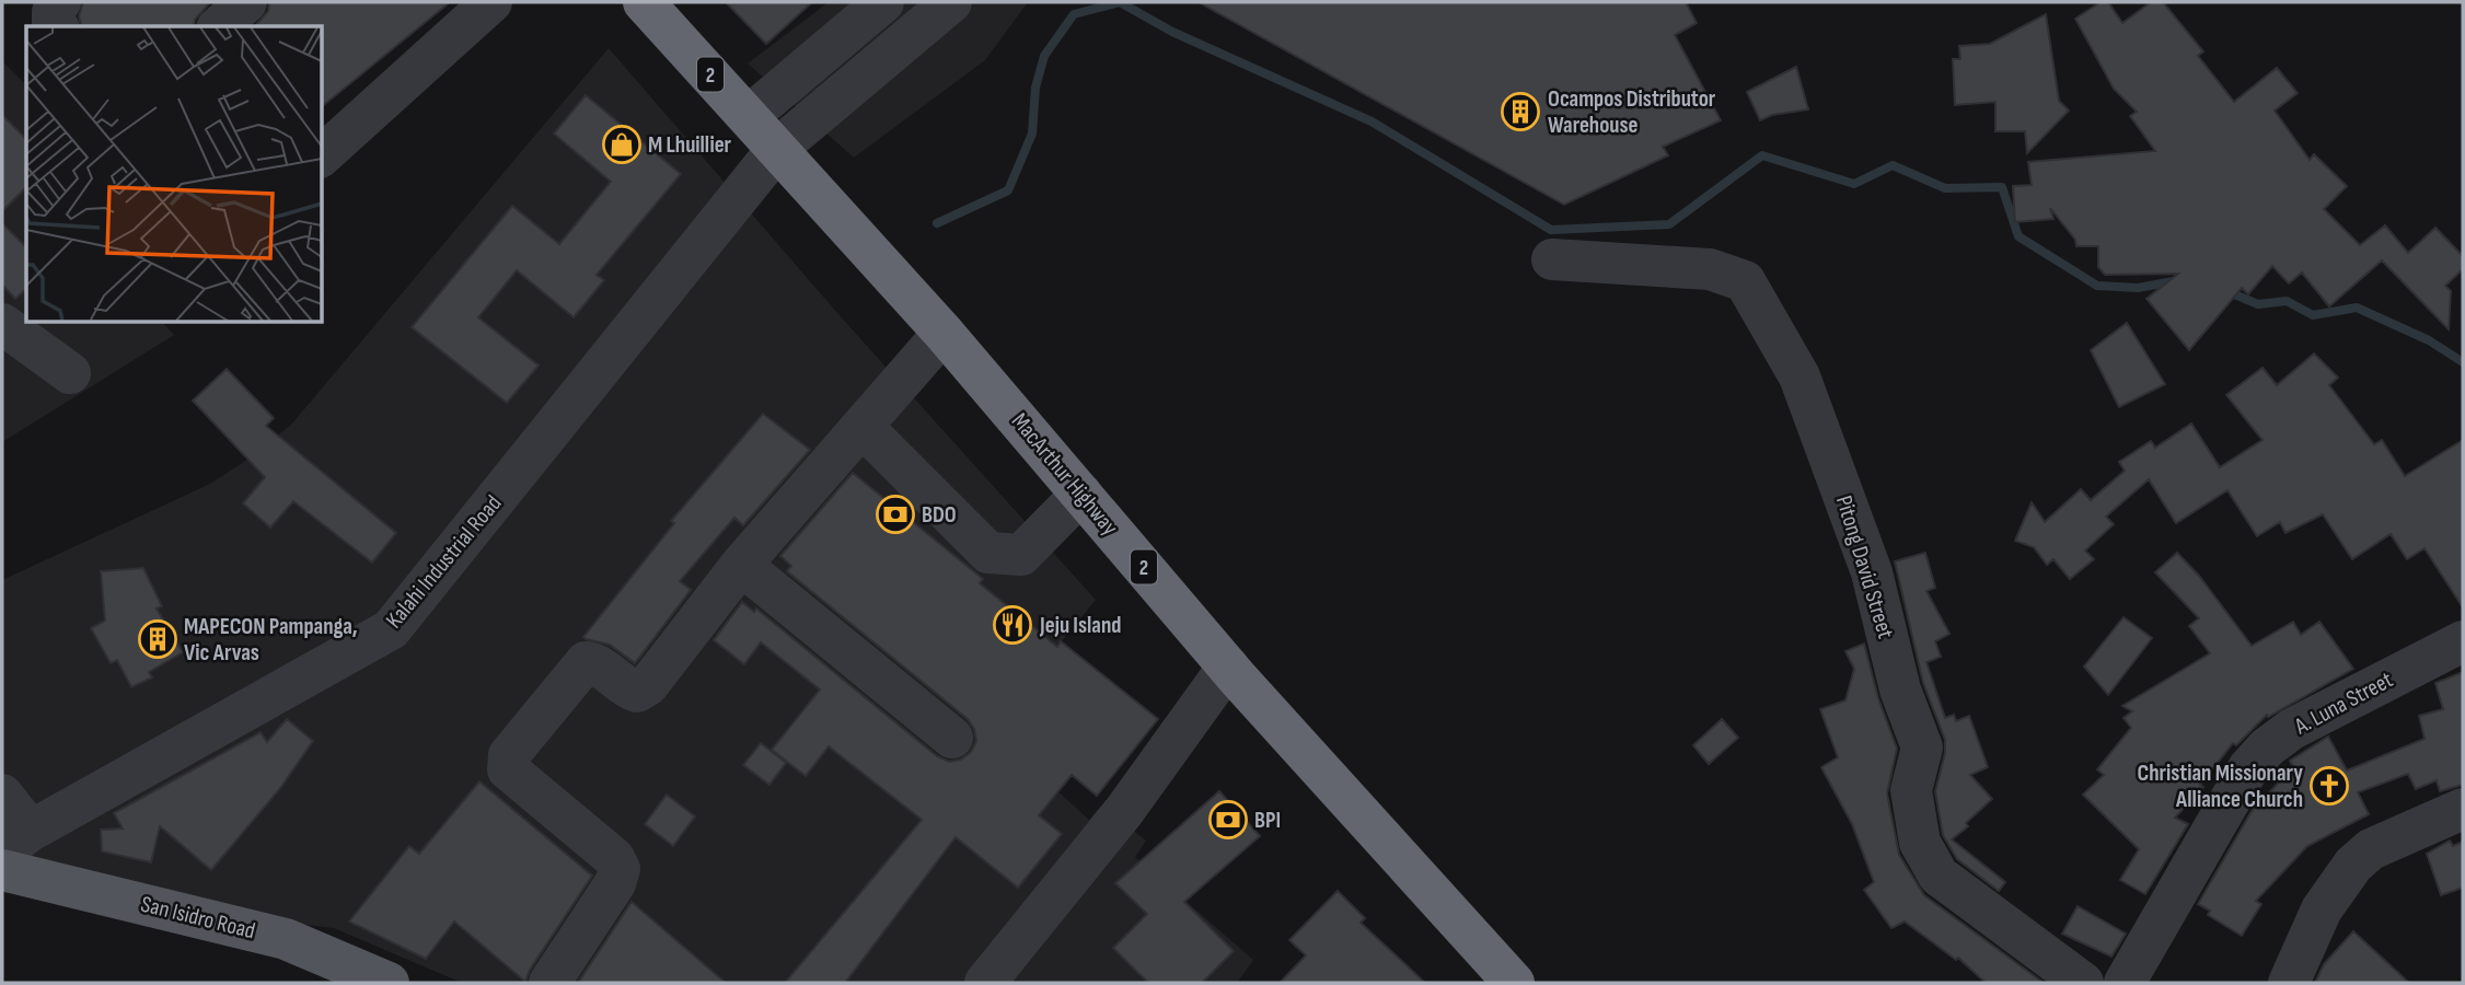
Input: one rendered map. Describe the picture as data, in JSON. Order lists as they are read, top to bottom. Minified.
{"streets":{"highway":["2","MacArthur Highway"],"main road":["San Isidro Road"],"street":["Kalahi Industrial Road","Pitong David Street","A. Luna Street"]},"crossings":[["MacArthur Highway","Kalahi Industrial Road"]],"places":{"building":["Ocampos Distributor Warehouse","MAPECON Pampanga, Vic Arvas"],"shop":["M Lhuillier"],"bank":["BDO","BPI"],"restaurant":["Jeju Island"],"church":["Christian Missionary Alliance Church"]}}
